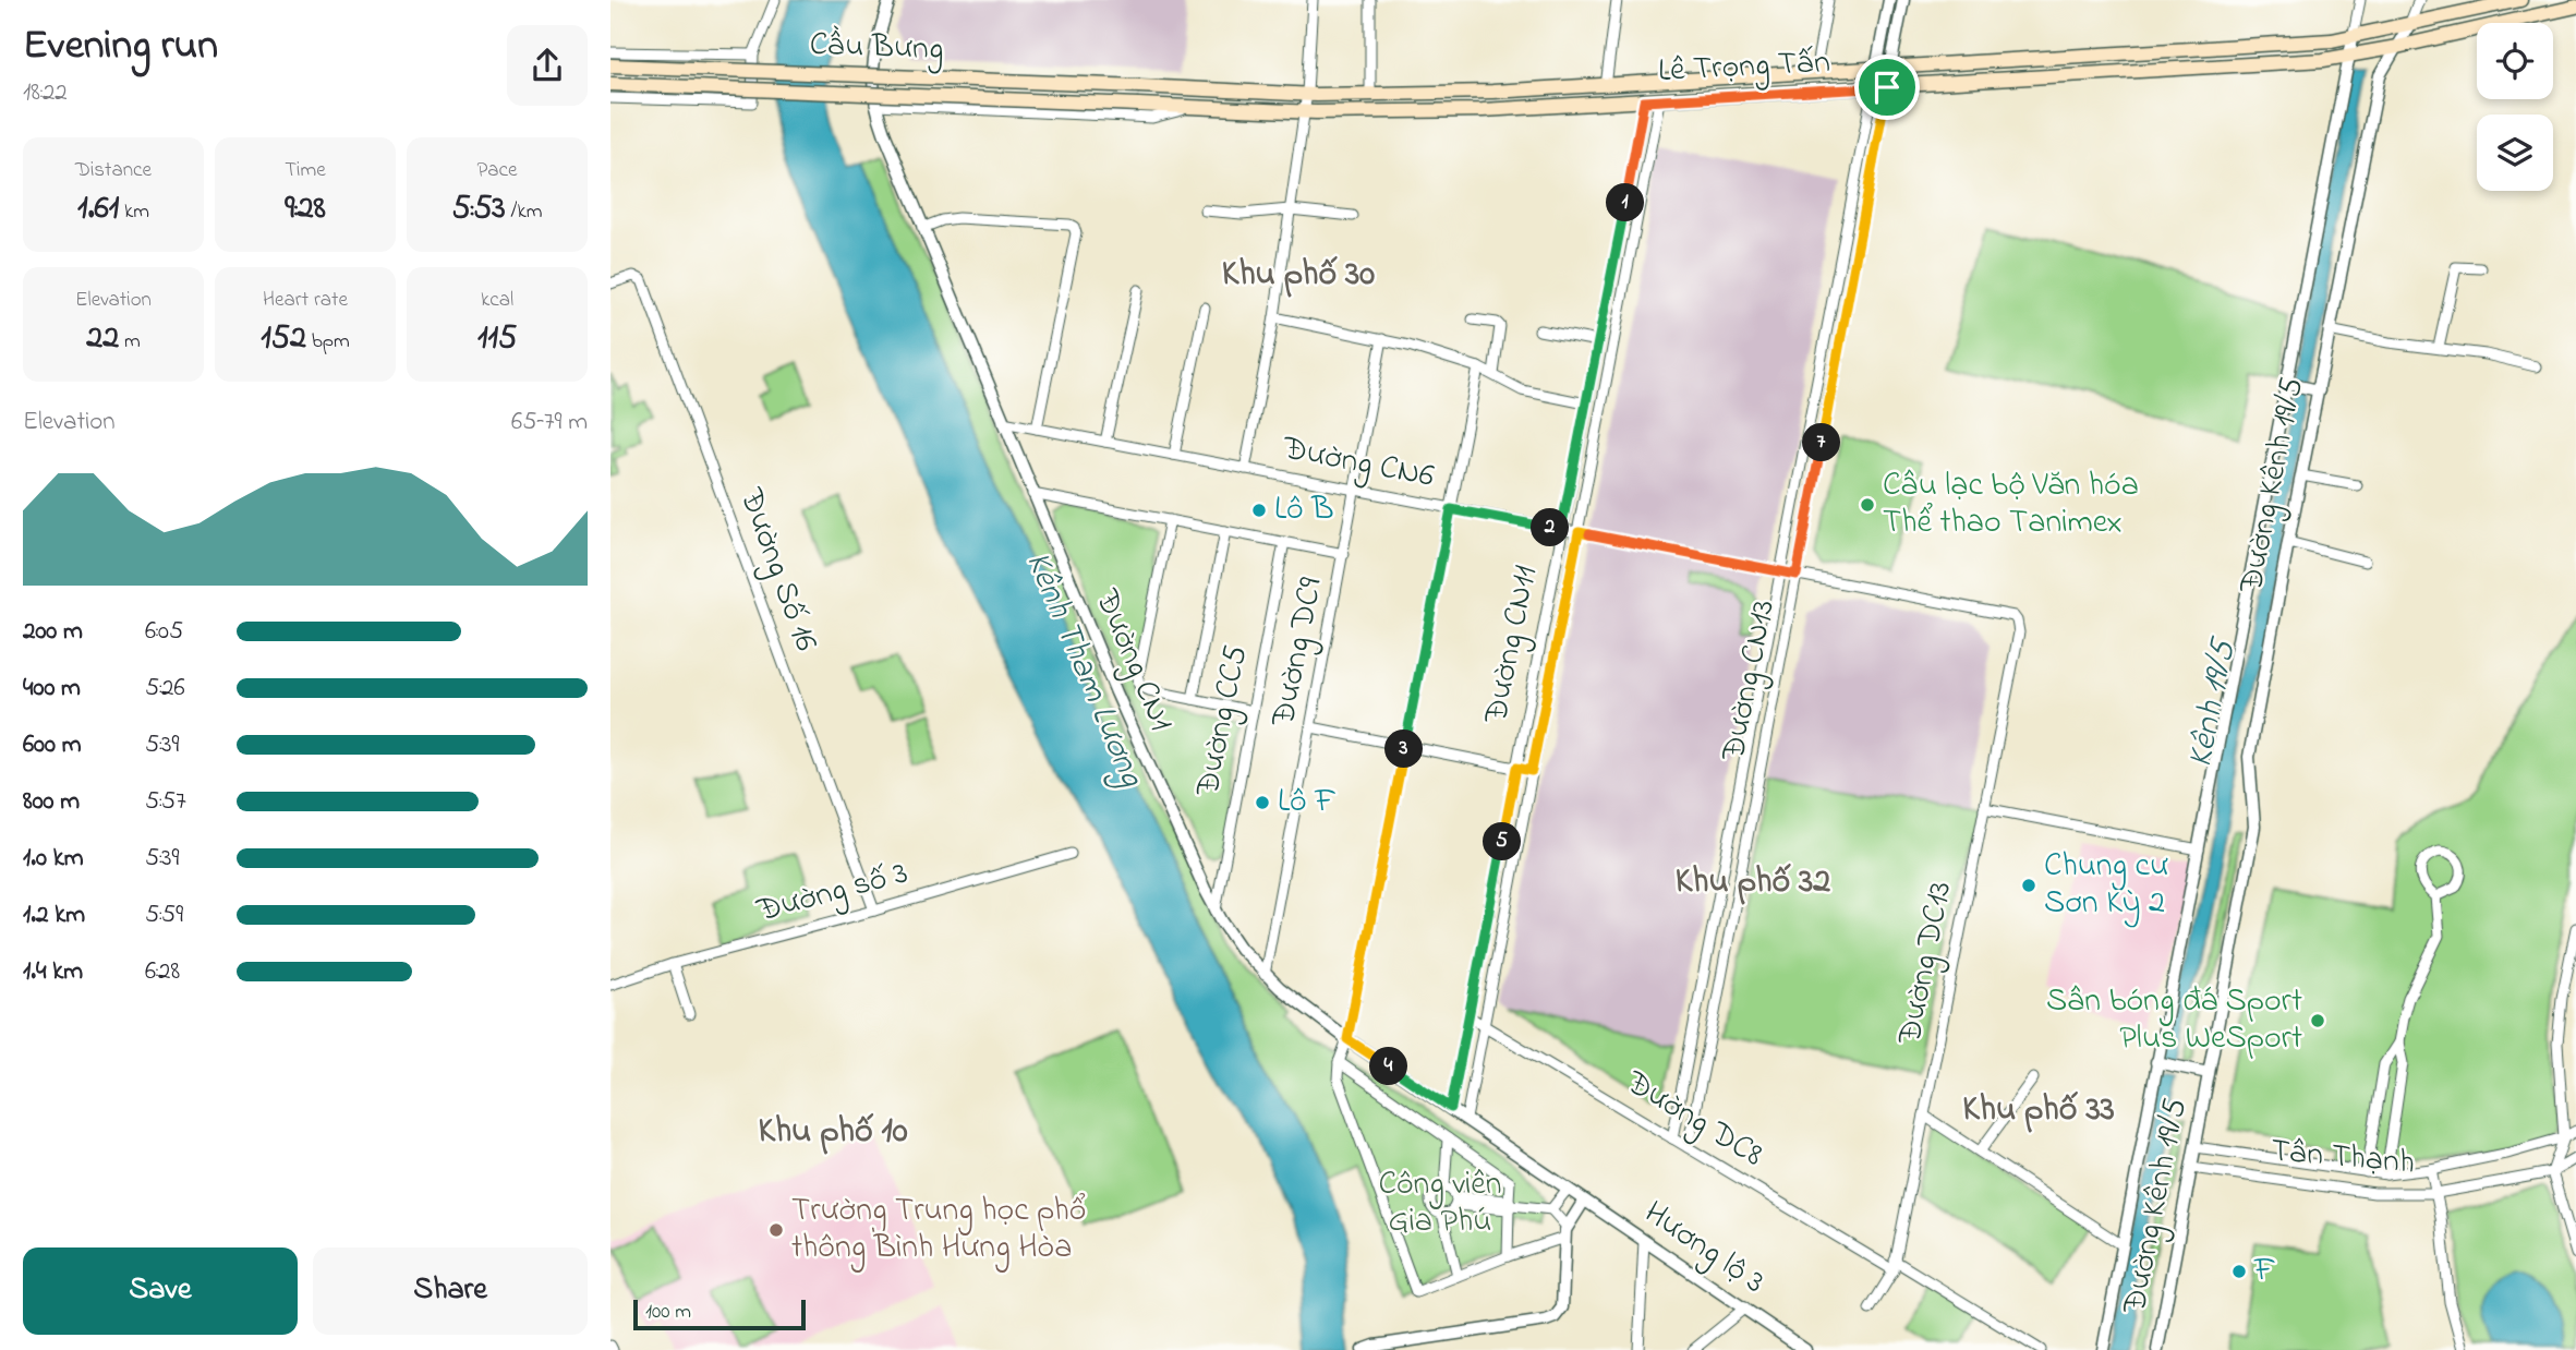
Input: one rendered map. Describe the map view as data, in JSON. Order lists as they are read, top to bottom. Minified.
{"streets":{"main road":["Cầu Bưng","Lê Trọng Tấn"],"street":["Đường CN6","Đường Kênh 19/5","Đường Số 16","Đường CN11","Đường DC9","Đường CN1","Đường CN13","Đường CC5","Đường số 3","Đường DC13","Đường DC8","Tân Thạnh","Hương lộ 3"]},"crossings":[["Cầu Bưng","Lê Trọng Tấn"],["Lê Trọng Tấn","Đường Kênh 19/5"],["Lê Trọng Tấn","Đường CN11"],["Lê Trọng Tấn","Đường CN13"],["Đường CN6","Đường CN11"],["Đường CN6","Đường DC9"],["Đường CN6","Đường CN1"],["Đường CN6","Đường CN13"],["Đường CN6","Đường DC13"],["Đường Kênh 19/5","Tân Thạnh"],["Đường Số 16","Đường số 3"],["Đường CN11","Đường CN1"],["Đường CN11","Đường DC8"],["Đường DC9","Đường CN1"],["Đường CN1","Đường CC5"],["Đường CN1","Hương lộ 3"],["Đường CN13","Đường DC8"],["Đường DC13","Đường DC8"]],"districts":["Khu phố 30","Khu phố 32","Khu phố 33","Khu phố 10"],"water":["Kênh Tham Lương","Kênh 19/5"],"parks":["Công viên Gia Phú"],"places":["Câu lạc bộ Văn hóa Thể thao Tanimex","Lô B","Lô F","Chung cư Sơn Kỳ 2","Sân bóng đá Sport Plus WeSport","Trường Trung học phổ thông Bình Hưng Hòa","F"],"scale_bar":"100 m","page":{"heading":["Evening run","18:22"],"stats":[["Distance","1.61 km"],["Time","9:28"],["Pace","5:53 /km"],["Elevation","22 m"],["Heart rate","152 bpm"],["kcal","115"]],"pins":["1","7","2","3","5","4"],"chart":["Elevation","65–79 m"],"list":[{"name":"200 m","note":"6:05"},{"name":"400 m","note":"5:26"},{"name":"600 m","note":"5:39"},{"name":"800 m","note":"5:57"},{"name":"1.0 km","note":"5:39"},{"name":"1.2 km","note":"5:59"},{"name":"1.4 km","note":"6:28"}],"buttons":["Save","Share"],"scale":"100 m"}}
